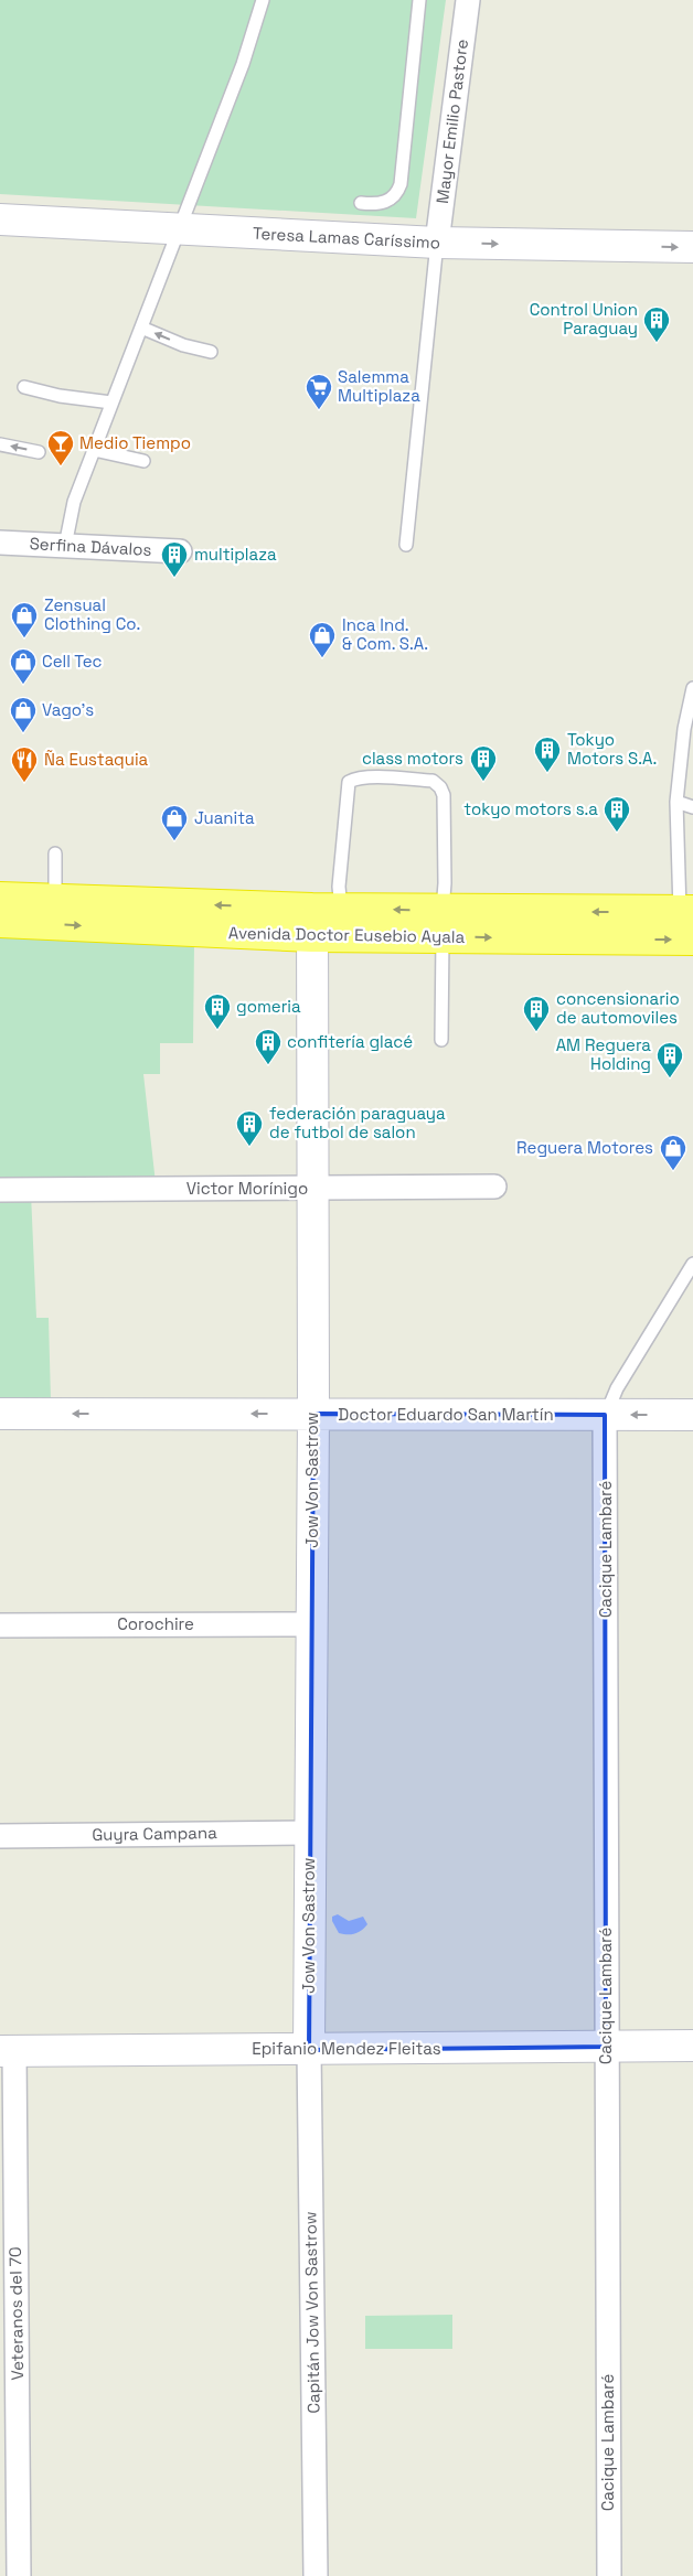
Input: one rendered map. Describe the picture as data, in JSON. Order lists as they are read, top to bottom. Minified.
{"streets":{"highway":["Avenida Doctor Eusebio Ayala"],"street":["Mayor Emilio Pastore","Teresa Lamas Caríssimo","Serfina Dávalos","Victor Morínigo","Doctor Eduardo San Martín","Jow Von Sastrow","Cacique Lambaré","Corochire","Guyra Campana","Epifanio Mendez Fleitas","Capitán Jow Von Sastrow","Veteranos del 70"]},"crossings":[["Mayor Emilio Pastore","Teresa Lamas Caríssimo"],["Avenida Doctor Eusebio Ayala","Jow Von Sastrow"],["Victor Morínigo","Jow Von Sastrow"],["Doctor Eduardo San Martín","Jow Von Sastrow"],["Doctor Eduardo San Martín","Cacique Lambaré"],["Jow Von Sastrow","Corochire"],["Jow Von Sastrow","Guyra Campana"],["Jow Von Sastrow","Epifanio Mendez Fleitas"],["Jow Von Sastrow","Capitán Jow Von Sastrow"],["Cacique Lambaré","Epifanio Mendez Fleitas"],["Epifanio Mendez Fleitas","Capitán Jow Von Sastrow"],["Epifanio Mendez Fleitas","Veteranos del 70"]],"one_way":["Teresa Lamas Caríssimo","Doctor Eduardo San Martín"],"places":{"building":["Control Union Paraguay","multiplaza","Tokyo Motors S.A.","class motors","tokyo motors s.a","gomeria","concensionario de automoviles","confitería glacé","AM Reguera Holding","federación paraguaya de futbol de salon"],"supermarket":["Salemma Multiplaza"],"bar":["Medio Tiempo"],"shop":["Zensual Clothing Co.","Inca Ind. & Com. S.A.","Cell Tec","Vago's","Juanita","Reguera Motores"],"restaurant":["Ña Eustaquia"]}}
